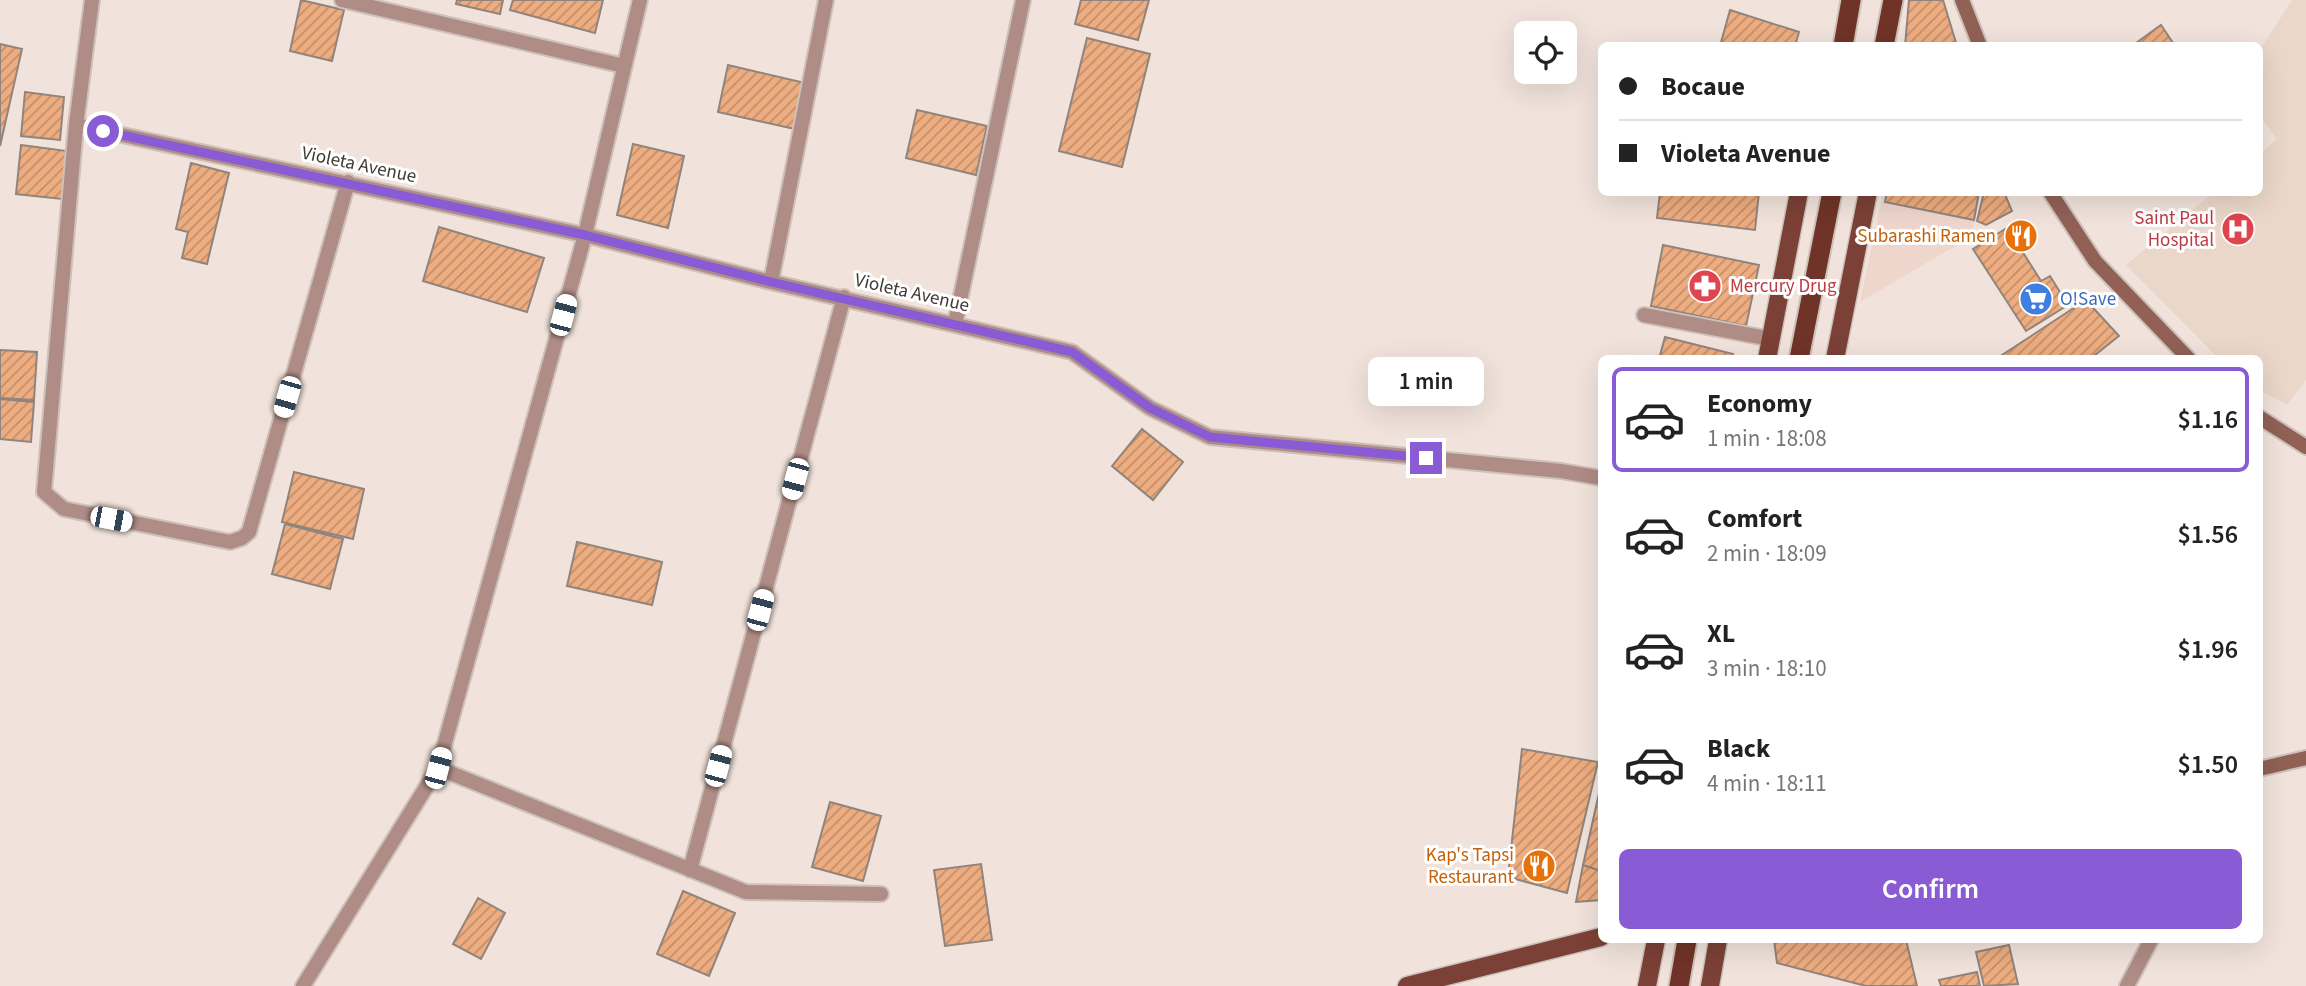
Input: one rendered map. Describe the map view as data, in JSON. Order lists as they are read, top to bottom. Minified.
{"streets":{"street":["Violeta Avenue"]},"places":{"hospital":["Saint Paul Hospital"],"restaurant":["Subarashi Ramen","Kap's Tapsi Restaurant"],"pharmacy":["Mercury Drug"],"supermarket":["O!Save"]},"page":{"banner":["Bocaue","Violeta Avenue"],"bubble":"1 min","list":[{"name":"Economy","note":"1 min · 18:08","value":"$1.16"},{"name":"Comfort","note":"2 min · 18:09","value":"$1.56"},{"name":"XL","note":"3 min · 18:10","value":"$1.96"},{"name":"Black","note":"4 min · 18:11","value":"$1.50"}],"buttons":"Confirm"}}
